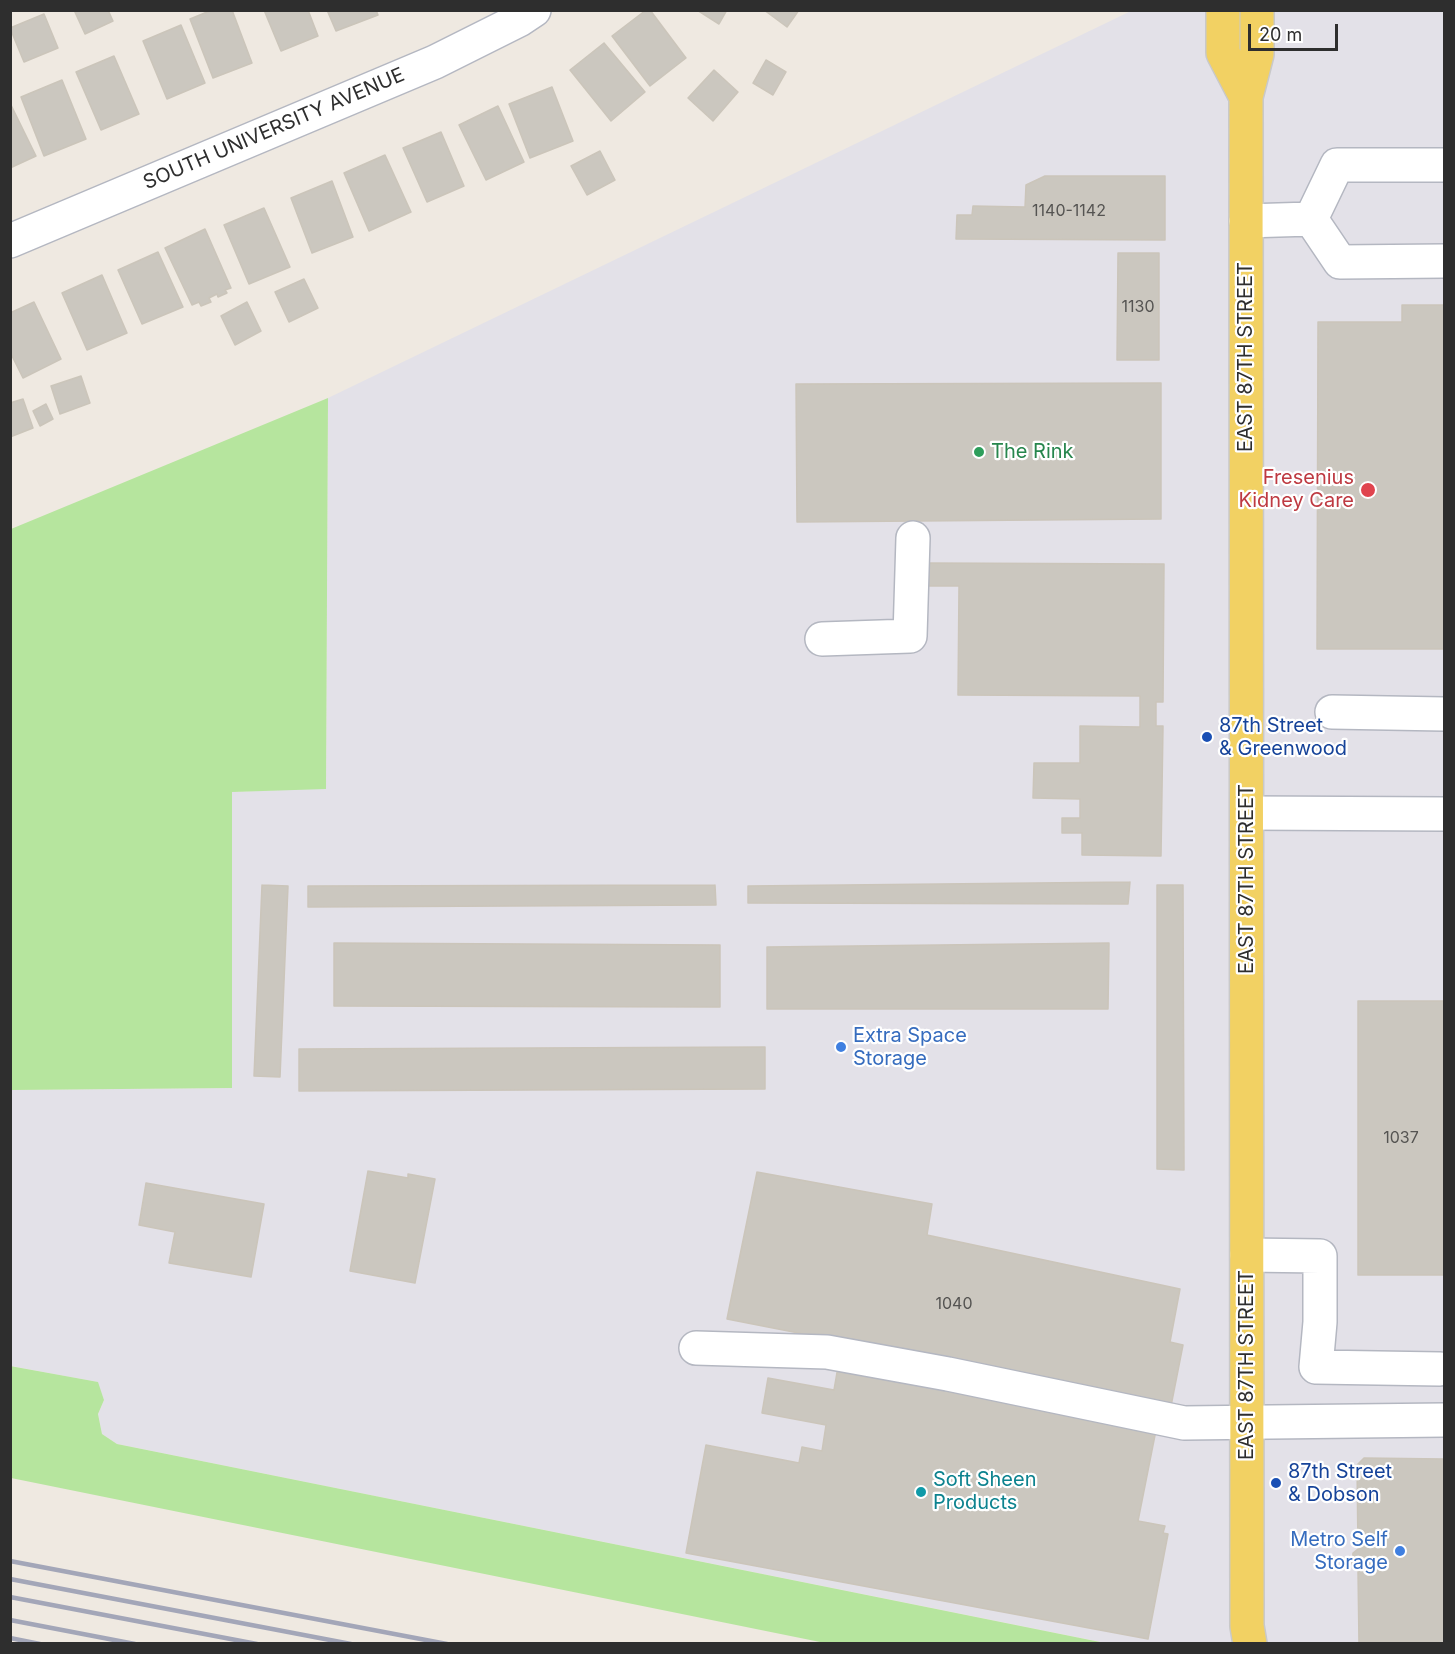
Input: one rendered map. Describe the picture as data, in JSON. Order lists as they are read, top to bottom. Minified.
{"streets":{"main road":["EAST 87TH STREET"],"street":["SOUTH UNIVERSITY AVENUE"]},"places":["The Rink","Fresenius Kidney Care","87th Street & Greenwood","Extra Space Storage","87th Street & Dobson","Soft Sheen Products","Metro Self Storage"],"house_numbers":["1140-1142","1130","1037","1040"],"scale_bar":"20 m"}
